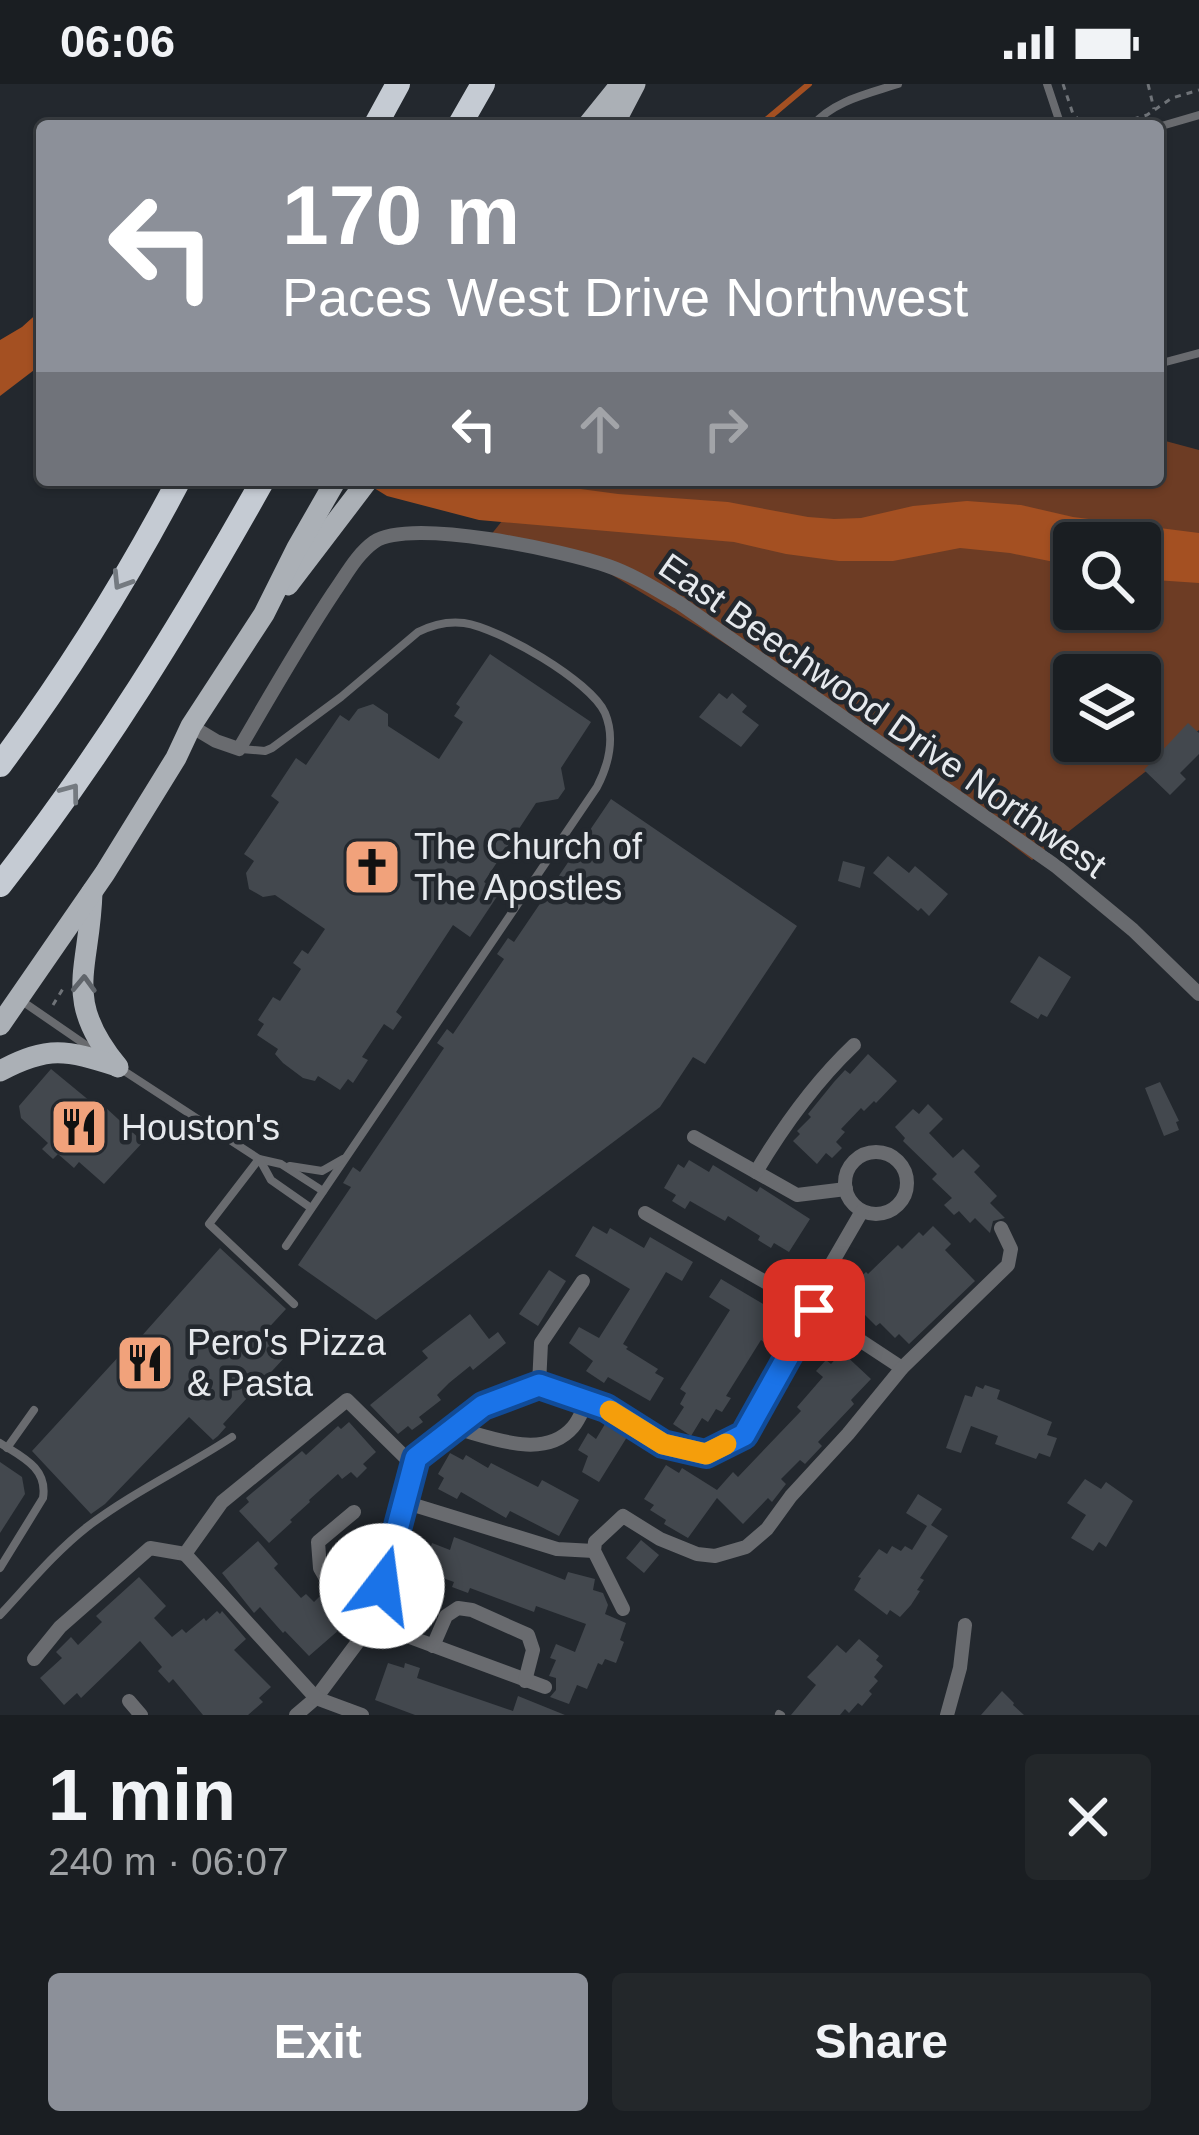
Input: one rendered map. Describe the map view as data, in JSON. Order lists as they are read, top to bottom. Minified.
{"streets":{"street":["East Beechwood Drive Northwest"]},"places":{"church":["The Church of The Apostles"],"restaurant":["Houston's","Pero's Pizza & Pasta"]},"page":{"status":"06:06","turn":["170 m","Paces West Drive Northwest"],"heading":["1 min","240 m · 06:07"],"buttons":["Exit","Share"]}}
